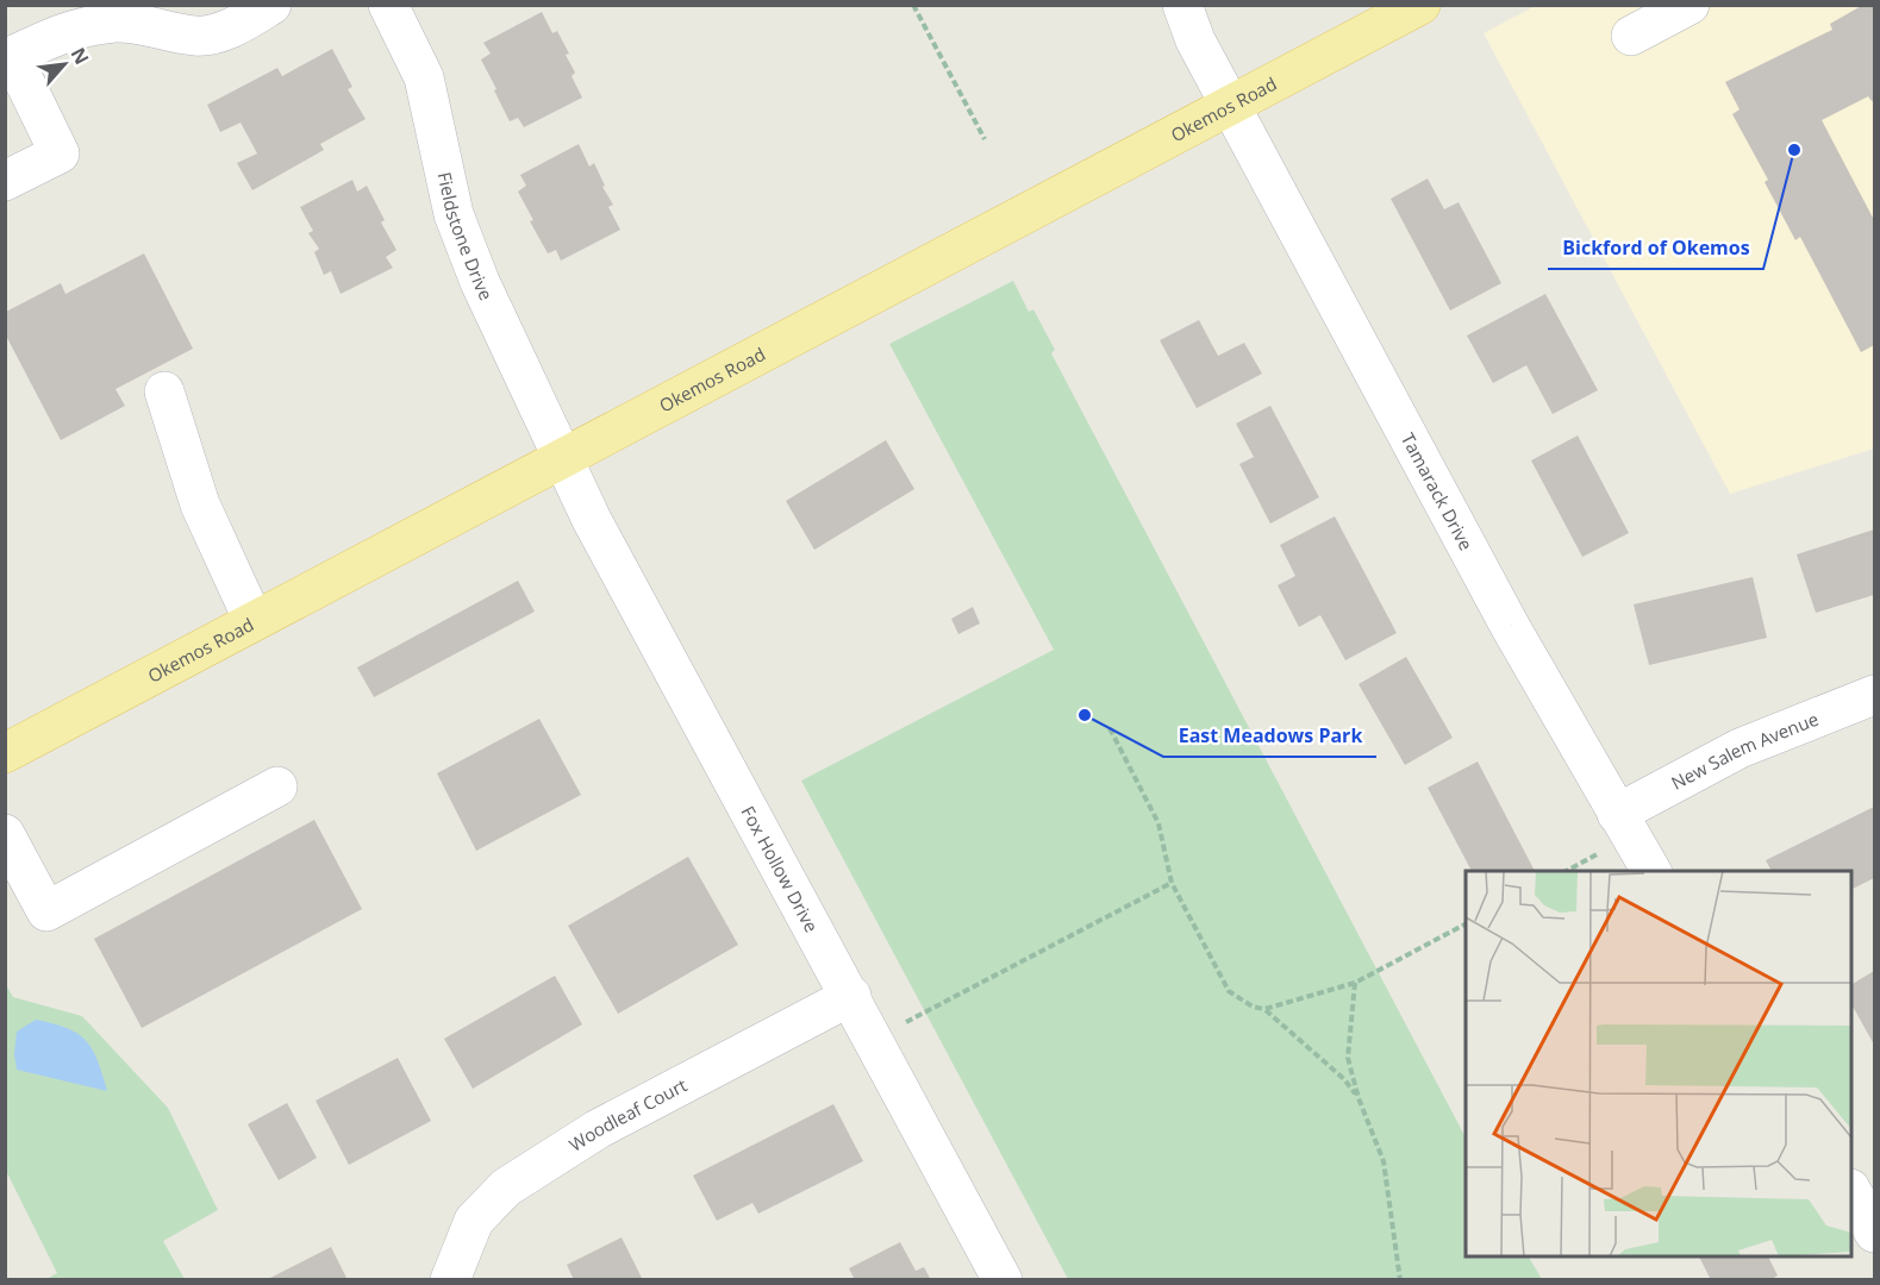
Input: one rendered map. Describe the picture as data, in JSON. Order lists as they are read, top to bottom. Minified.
{"streets":{"main road":["Okemos Road"],"street":["Fieldstone Drive","Tamarack Drive","New Salem Avenue","Fox Hollow Drive","Woodleaf Court"]},"crossings":[["Okemos Road","Fieldstone Drive"],["Okemos Road","Tamarack Drive"],["Okemos Road","Fox Hollow Drive"],["Fieldstone Drive","Fox Hollow Drive"],["Tamarack Drive","New Salem Avenue"],["Fox Hollow Drive","Woodleaf Court"]],"places":["Bickford of Okemos","East Meadows Park"],"north":"top right"}
